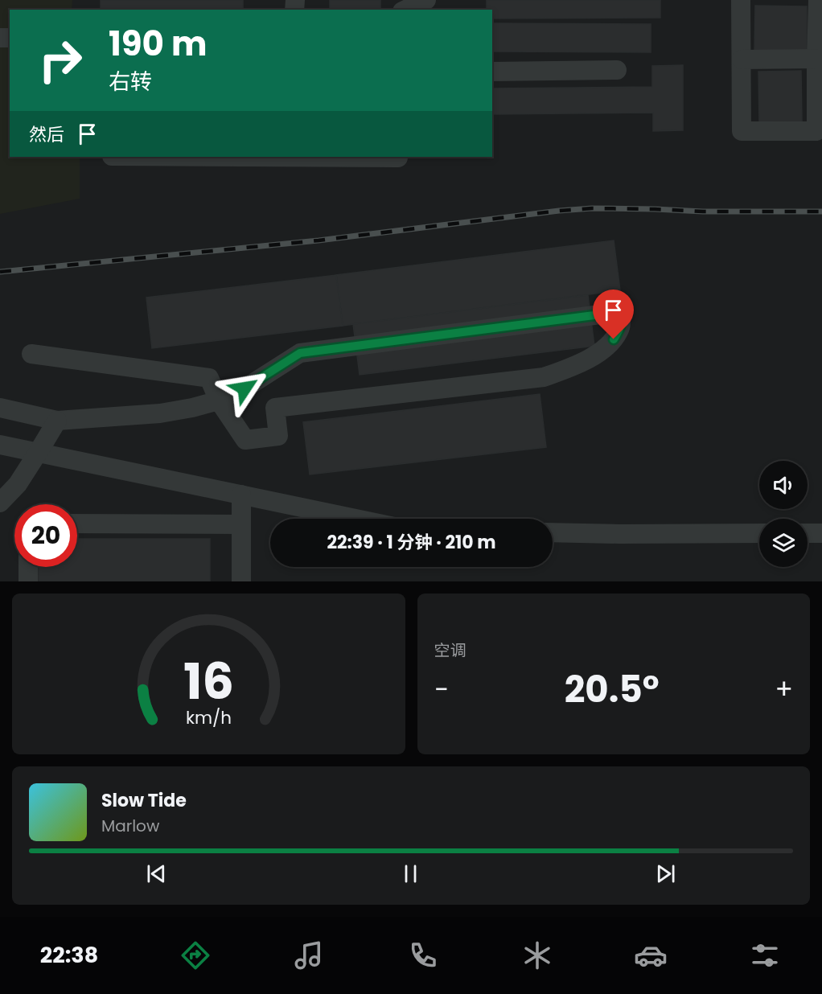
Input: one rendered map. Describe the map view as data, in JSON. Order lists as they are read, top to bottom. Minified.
{"page":{"turn":["190 m","右转"],"then":"然后","limit":"20","trip":"22:39 · 1 分钟 · 210 m","tile":"空调","heat":["−","20.5°","+"],"song":["Slow Tide","Marlow"],"tabs":"22:38","gauge":["16","km/h"]}}
